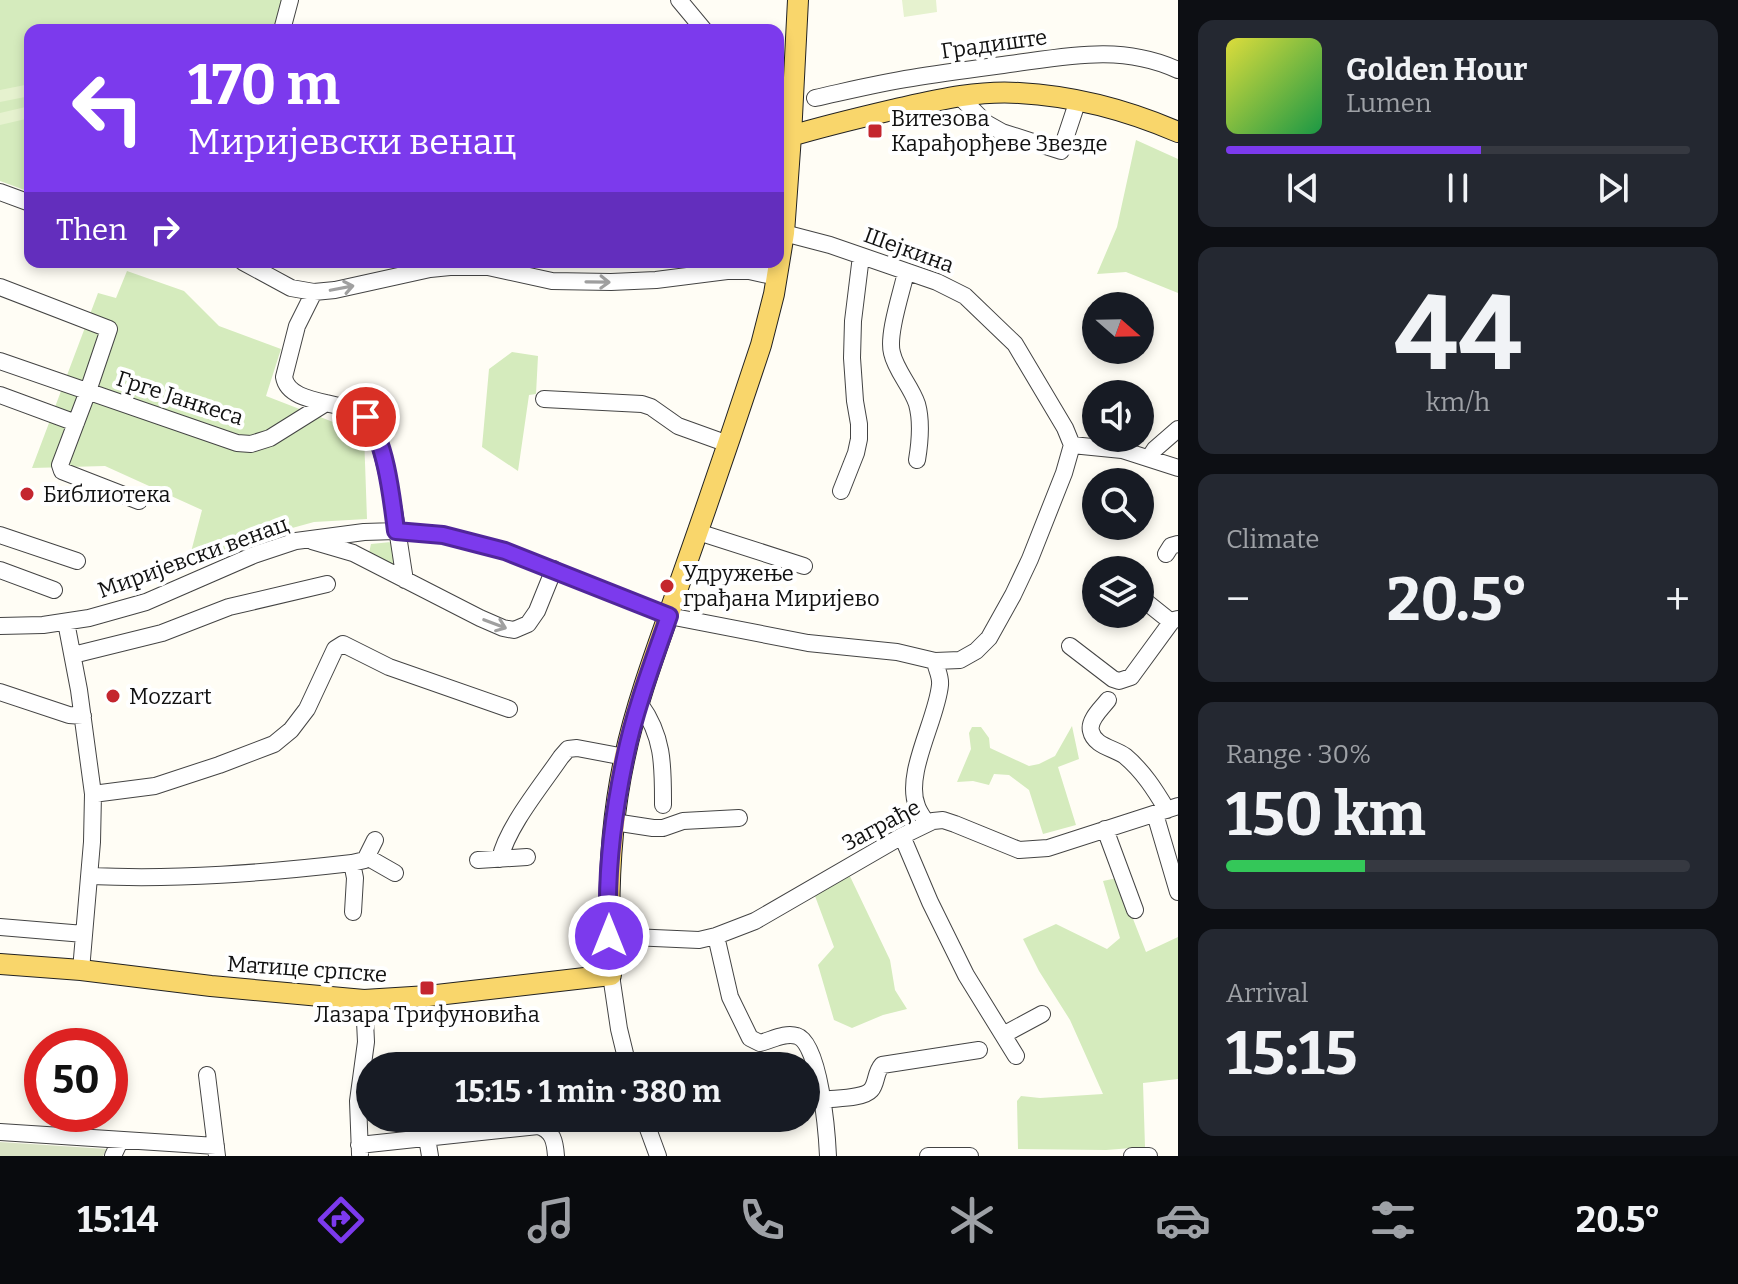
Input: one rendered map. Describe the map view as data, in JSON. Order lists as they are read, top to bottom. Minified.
{"streets":{"main road":["Матице српске"],"street":["Градиште","Шејкина","Грге Јанкеса","Миријевски венац","Заграђе"]},"places":{"transit":["Витезова Карађорђеве Звезде","Лазара Трифуновића"],"other":["Библиотека","Удружење грађана Миријево","Mozzart"]},"north":"right","page":{"turn":["170 m","Миријевски венац"],"song":["Golden Hour","Lumen"],"then":"Then","tile":[["44","km/h"],"Climate",["Range · 30%","150 km"],["Arrival","15:15"]],"heat":["−","20.5°","+"],"limit":"50","trip":"15:15 · 1 min · 380 m","tabs":["15:14","20.5°"]}}
